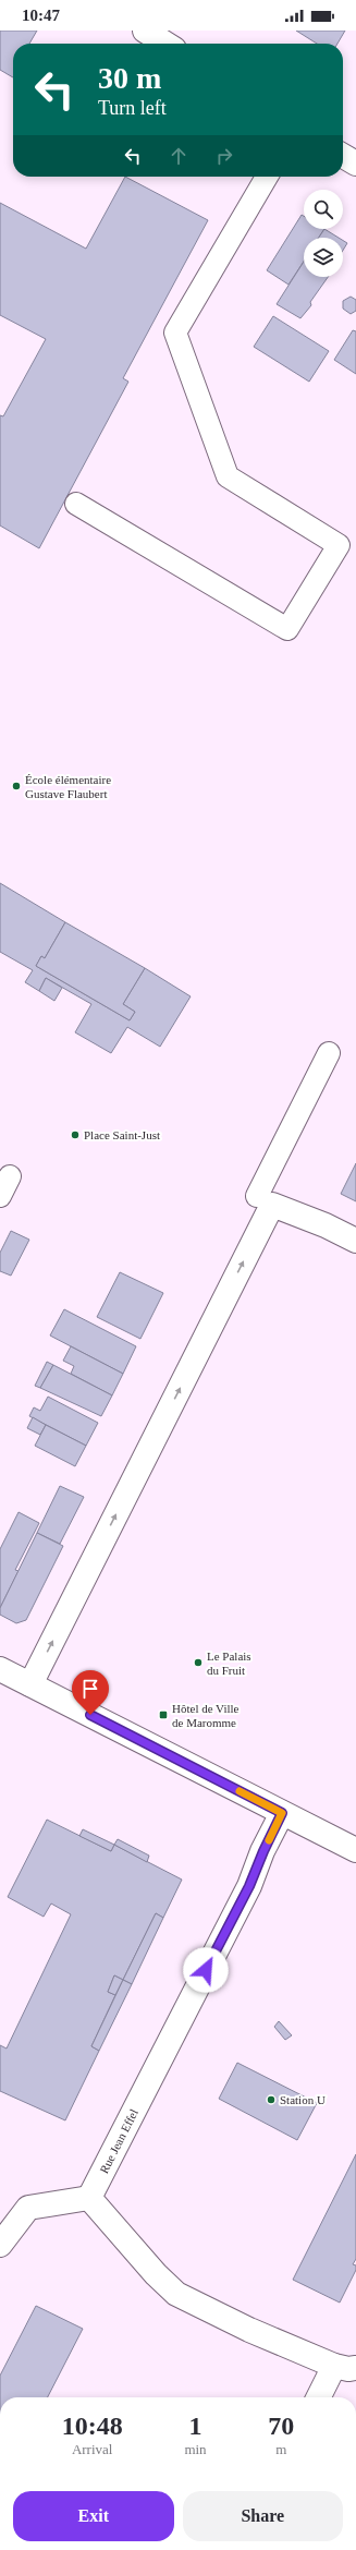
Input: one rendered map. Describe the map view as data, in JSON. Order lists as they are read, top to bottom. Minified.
{"streets":{"street":["Rue Jean Effel"]},"places":{"other":["École élémentaire Gustave Flaubert","Place Saint-Just","Le Palais du Fruit","Station U"],"transit":["Hôtel de Ville de Maromme"]},"page":{"status":"10:47","turn":["30 m","Turn left"],"eta":["10:48","Arrival","1","min","70","m"],"buttons":["Exit","Share"]}}
